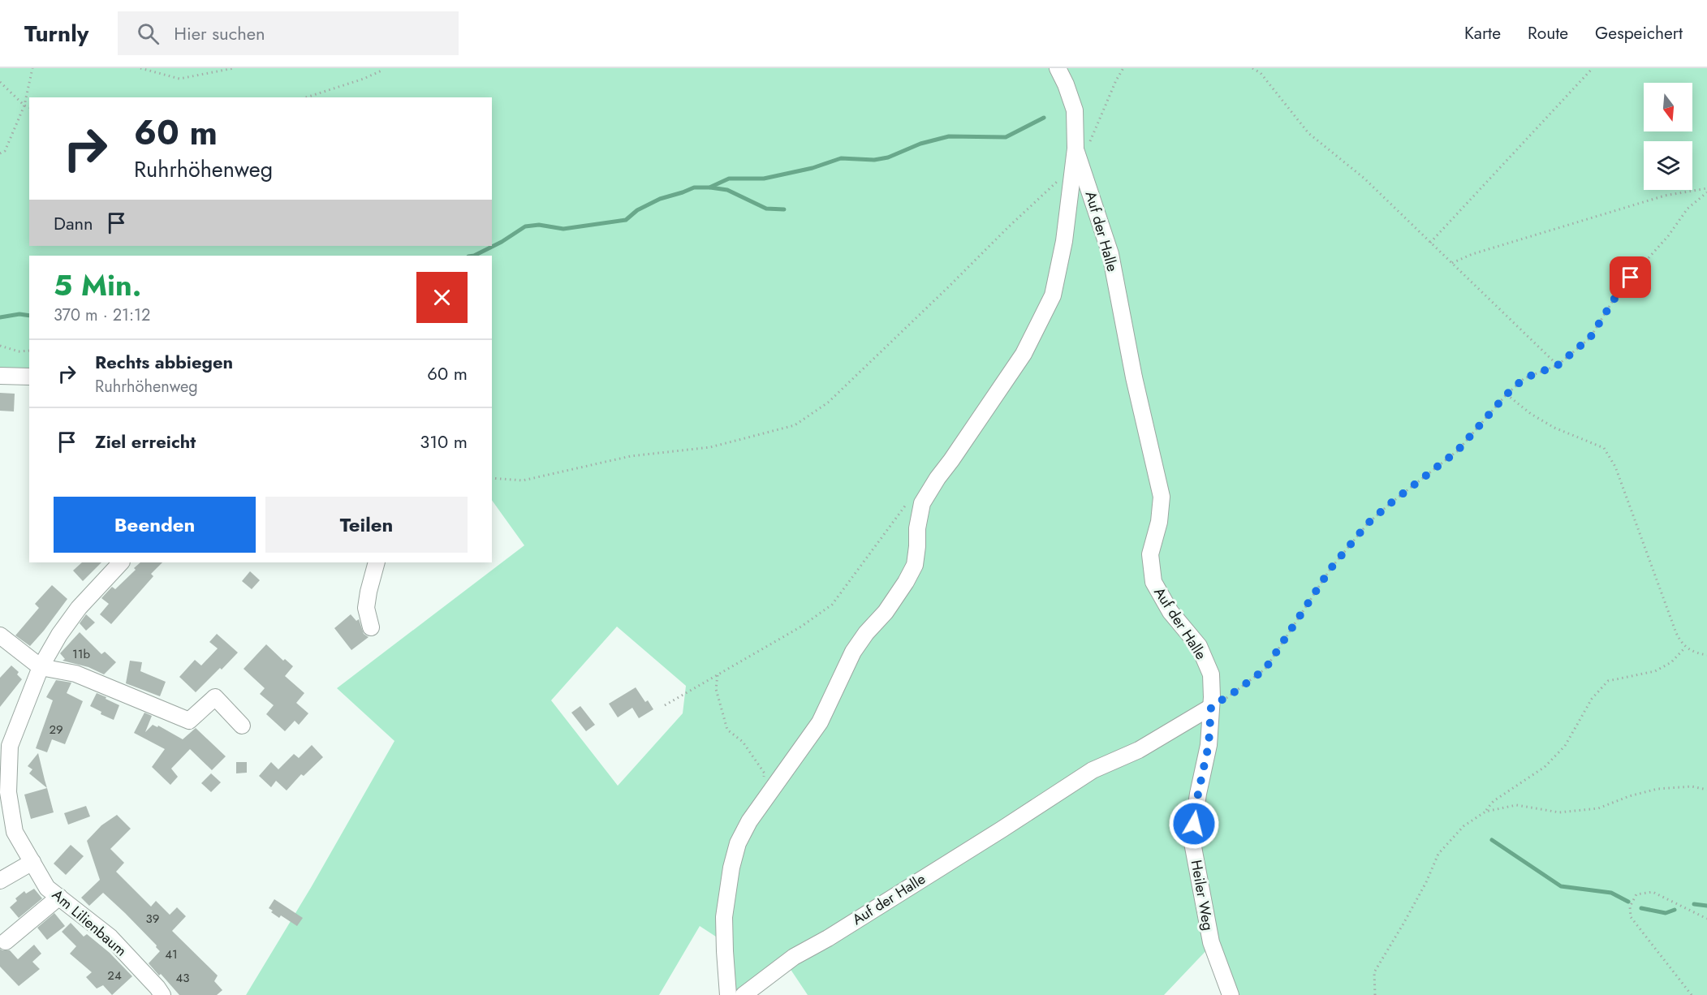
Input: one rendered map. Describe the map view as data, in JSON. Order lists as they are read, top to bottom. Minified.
{"streets":{"street":["Auf der Halle","Heiler Weg","Am Lilienbaum"]},"crossings":[["Auf der Halle","Heiler Weg"]],"house_numbers":["11b","29","39","41","24","43"],"north":"bottom","page":{"header":"Turnly","search":"Hier suchen","nav":["Karte","Route","Gespeichert"],"turn":["60 m","Ruhrhöhenweg"],"then":"Dann","heading":["5 Min.","370 m · 21:12"],"list":[{"name":"Rechts abbiegen","note":"Ruhrhöhenweg","value":"60 m"},{"name":"Ziel erreicht","value":"310 m"}],"buttons":["Beenden","Teilen"]}}
